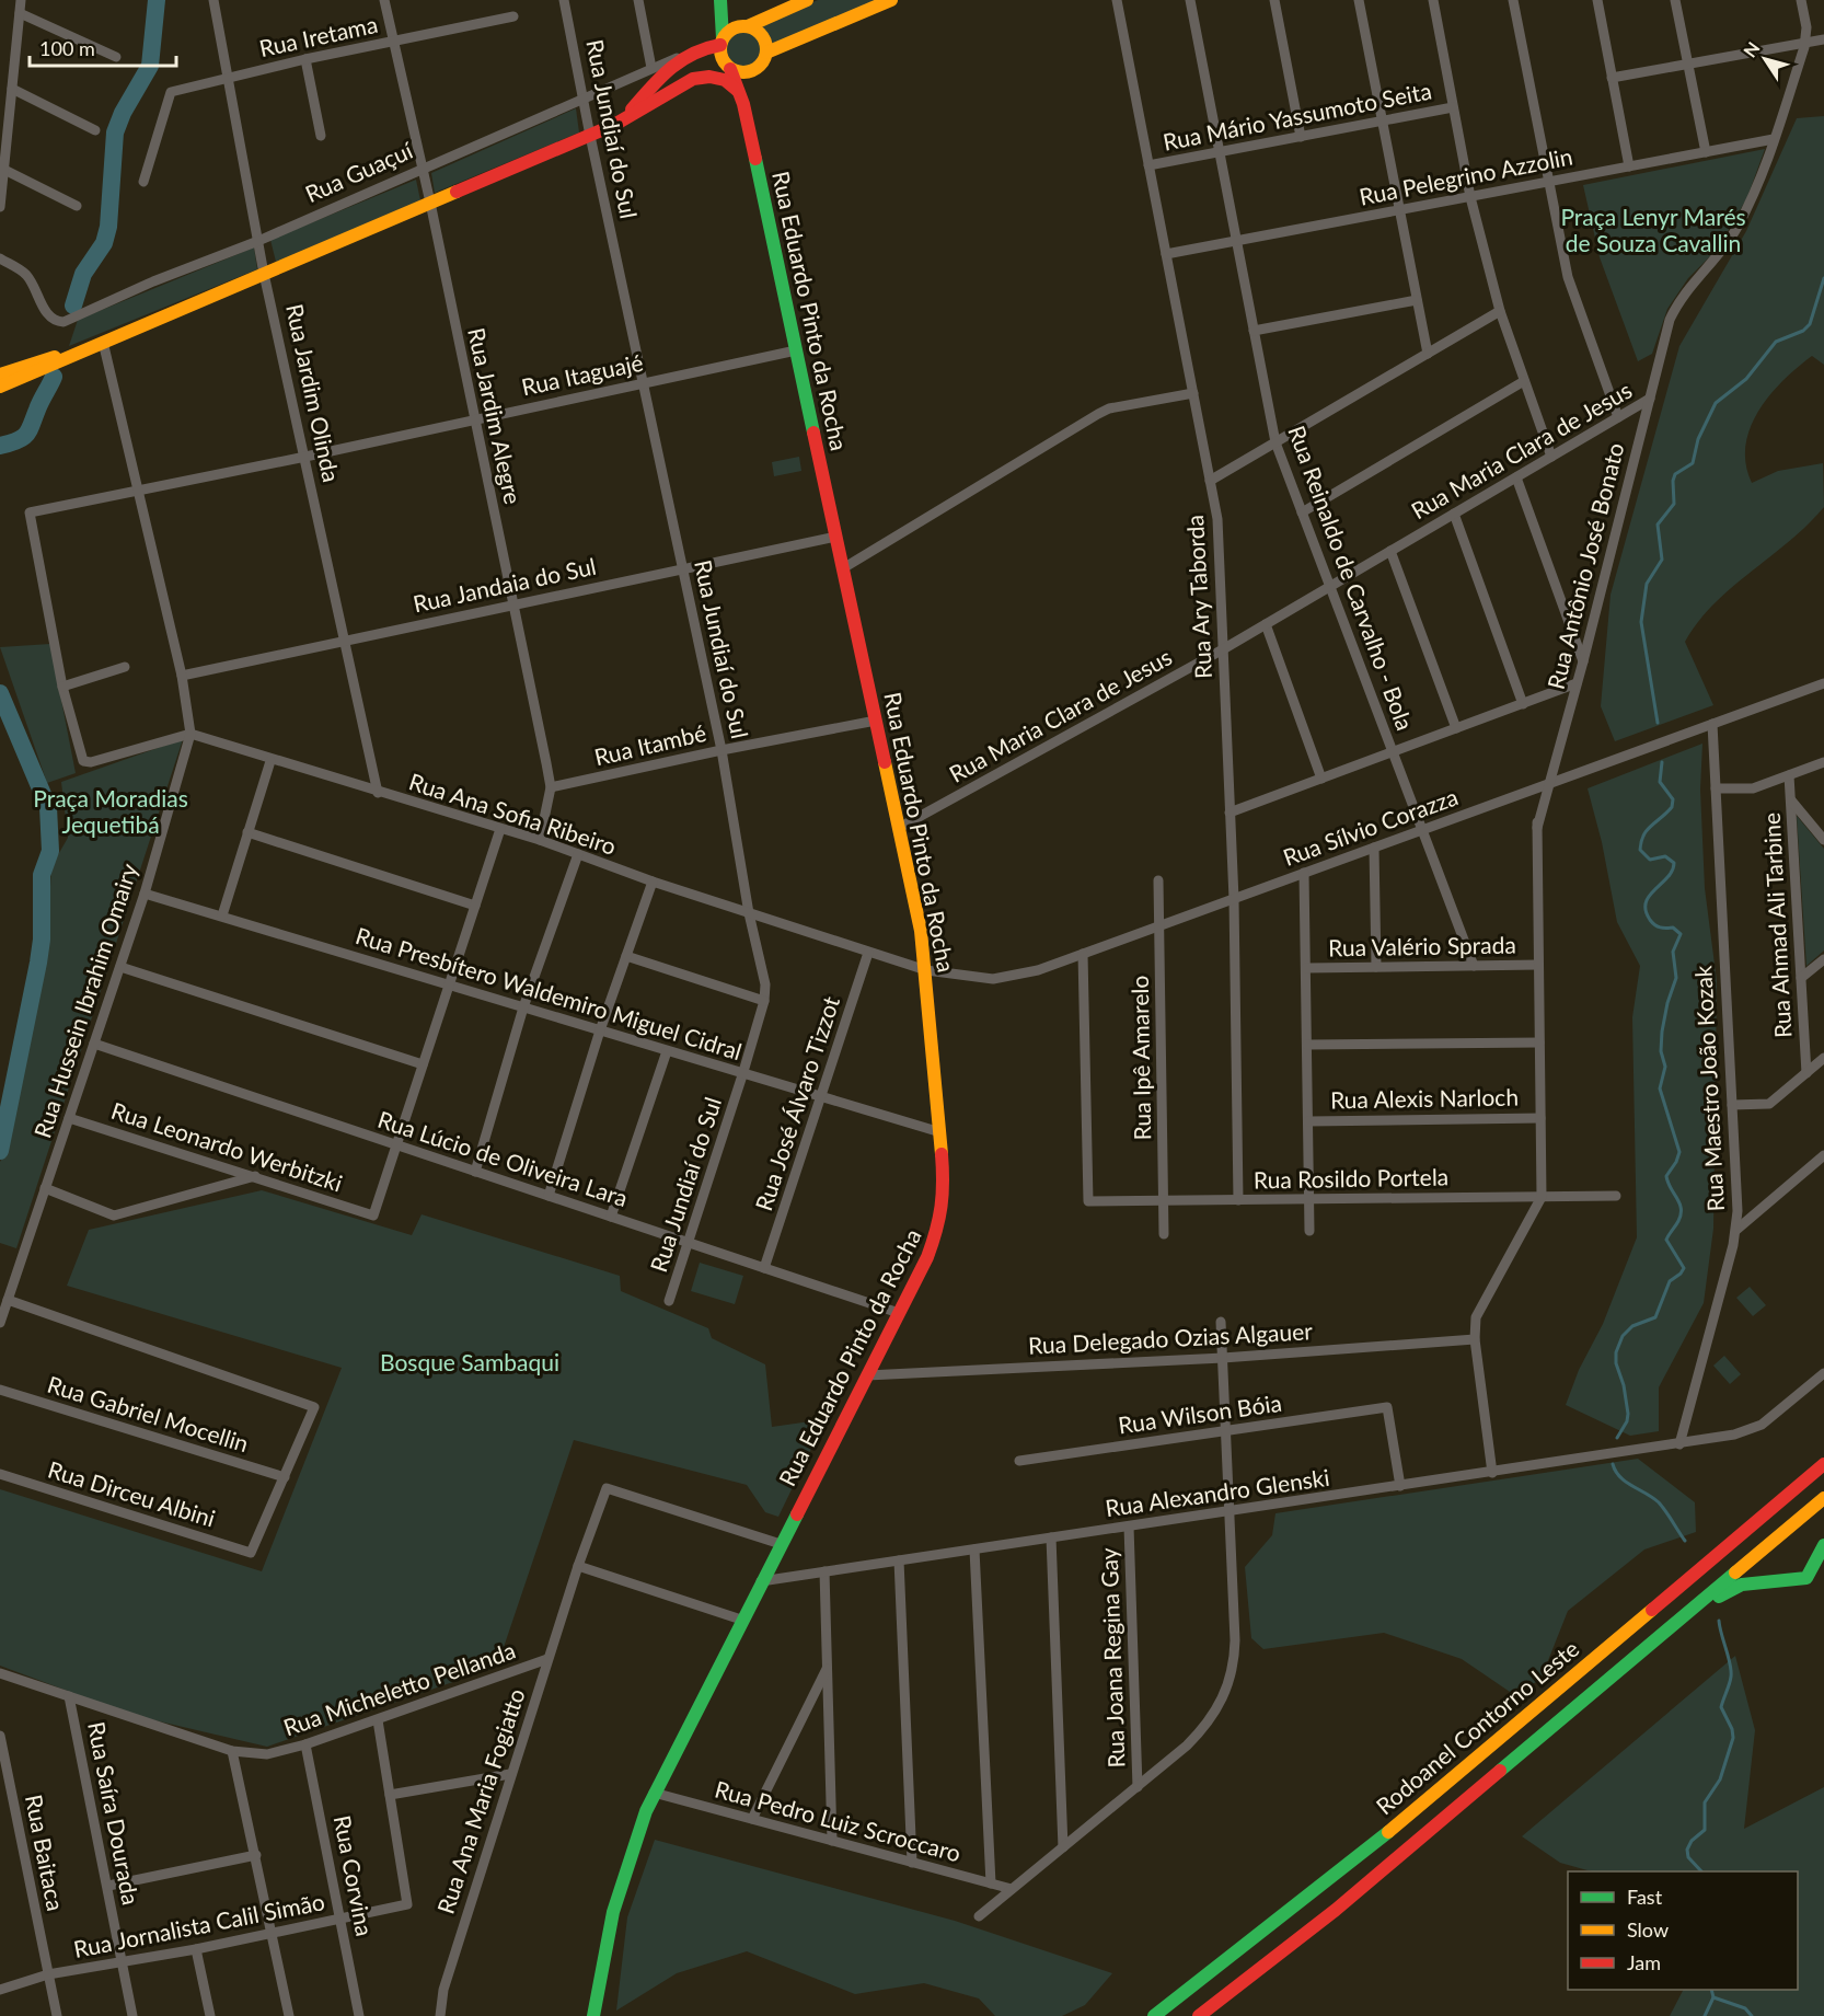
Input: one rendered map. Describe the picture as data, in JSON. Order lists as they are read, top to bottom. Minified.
{"streets":{"main road":["Rua Guaçuí","Rua Eduardo Pinto da Rocha","Rodoanel Contorno Leste"],"street":["Rua Iretama","Rua Mário Yassumoto Seita","Rua Jundiaí do Sul","Rua Pelegrino Azzolin","Rua Itaguajé","Rua Jardim Olinda","Rua Jardim Alegre","Rua Maria Clara de Jesus","Rua Antônio José Bonato","Rua Reinaldo de Carvalho - Bola","Rua Jandaia do Sul","Rua Ary Taborda","Rua Itambé","Rua Ana Sofia Ribeiro","Rua Sílvio Corazza","Rua Ahmad Ali Tarbine","Rua Valério Sprada","Rua Presbítero Waldemiro Miguel Cidral","Rua Hussein Ibrahim Omairy","Rua Ipê Amarelo","Rua Maestro João Kozak","Rua Alexis Narloch","Rua José Álvaro Tizzot","Rua Leonardo Werbitzki","Rua Lúcio de Oliveira Lara","Rua Rosildo Portela","Rua Delegado Ozias Algauer","Rua Gabriel Mocellin","Rua Wilson Bóia","Rua Alexandro Glenski","Rua Dirceu Albini","Rua Joana Regina Gay","Rua Micheletto Pellanda","Rua Ana Maria Fogiatto","Rua Saíra Dourada","Rua Pedro Luiz Scroccaro","Rua Baitaca","Rua Corvina","Rua Jornalista Calil Simão"]},"crossings":[["Rua Iretama","Rua Jardim Olinda"],["Rua Iretama","Rua Jardim Alegre"],["Rua Mário Yassumoto Seita","Rua Reinaldo de Carvalho - Bola"],["Rua Mário Yassumoto Seita","Rua Ary Taborda"],["Rua Jundiaí do Sul","Rua Guaçuí"],["Rua Jundiaí do Sul","Rua Itaguajé"],["Rua Jundiaí do Sul","Rua Jandaia do Sul"],["Rua Jundiaí do Sul","Rua Itambé"],["Rua Jundiaí do Sul","Rua Ana Sofia Ribeiro"],["Rua Jundiaí do Sul","Rua Presbítero Waldemiro Miguel Cidral"],["Rua Jundiaí do Sul","Rua Lúcio de Oliveira Lara"],["Rua Guaçuí","Rua Eduardo Pinto da Rocha"],["Rua Guaçuí","Rua Jardim Olinda"],["Rua Guaçuí","Rua Jardim Alegre"],["Rua Guaçuí","Rua Hussein Ibrahim Omairy"],["Rua Pelegrino Azzolin","Rua Antônio José Bonato"],["Rua Pelegrino Azzolin","Rua Reinaldo de Carvalho - Bola"],["Rua Pelegrino Azzolin","Rua Ary Taborda"],["Rua Eduardo Pinto da Rocha","Rua Itaguajé"],["Rua Eduardo Pinto da Rocha","Rua Maria Clara de Jesus"],["Rua Eduardo Pinto da Rocha","Rua Jandaia do Sul"],["Rua Eduardo Pinto da Rocha","Rua Itambé"],["Rua Eduardo Pinto da Rocha","Rua Ana Sofia Ribeiro"],["Rua Eduardo Pinto da Rocha","Rua Sílvio Corazza"],["Rua Eduardo Pinto da Rocha","Rua Presbítero Waldemiro Miguel Cidral"],["Rua Eduardo Pinto da Rocha","Rua Lúcio de Oliveira Lara"],["Rua Eduardo Pinto da Rocha","Rua Delegado Ozias Algauer"],["Rua Eduardo Pinto da Rocha","Rua Alexandro Glenski"],["Rua Eduardo Pinto da Rocha","Rua Ana Maria Fogiatto"],["Rua Eduardo Pinto da Rocha","Rua Pedro Luiz Scroccaro"],["Rua Itaguajé","Rua Jardim Olinda"],["Rua Itaguajé","Rua Jardim Alegre"],["Rua Itaguajé","Rua Hussein Ibrahim Omairy"],["Rua Jardim Olinda","Rua Jandaia do Sul"],["Rua Jardim Olinda","Rua Ana Sofia Ribeiro"],["Rua Jardim Alegre","Rua Jandaia do Sul"],["Rua Jardim Alegre","Rua Itambé"],["Rua Jardim Alegre","Rua Ana Sofia Ribeiro"],["Rua Maria Clara de Jesus","Rua Antônio José Bonato"],["Rua Maria Clara de Jesus","Rua Reinaldo de Carvalho - Bola"],["Rua Maria Clara de Jesus","Rua Ary Taborda"],["Rua Antônio José Bonato","Rua Sílvio Corazza"],["Rua Antônio José Bonato","Rua Valério Sprada"],["Rua Antônio José Bonato","Rua Alexis Narloch"],["Rua Antônio José Bonato","Rua Rosildo Portela"],["Rua Reinaldo de Carvalho - Bola","Rua Sílvio Corazza"],["Rua Reinaldo de Carvalho - Bola","Rua Valério Sprada"],["Rua Jandaia do Sul","Rua Hussein Ibrahim Omairy"],["Rua Ary Taborda","Rua Sílvio Corazza"],["Rua Ary Taborda","Rua Rosildo Portela"],["Rua Ana Sofia Ribeiro","Rua Sílvio Corazza"],["Rua Ana Sofia Ribeiro","Rua Hussein Ibrahim Omairy"],["Rua Ana Sofia Ribeiro","Rua José Álvaro Tizzot"],["Rua Sílvio Corazza","Rua Ipê Amarelo"],["Rua Sílvio Corazza","Rua Maestro João Kozak"],["Rua Sílvio Corazza","Rua Rosildo Portela"],["Rua Presbítero Waldemiro Miguel Cidral","Rua Hussein Ibrahim Omairy"],["Rua Presbítero Waldemiro Miguel Cidral","Rua José Álvaro Tizzot"],["Rua Hussein Ibrahim Omairy","Rua Leonardo Werbitzki"],["Rua Hussein Ibrahim Omairy","Rua Lúcio de Oliveira Lara"],["Rua Ipê Amarelo","Rua Rosildo Portela"],["Rua Maestro João Kozak","Rua Alexandro Glenski"],["Rua José Álvaro Tizzot","Rua Lúcio de Oliveira Lara"],["Rua Leonardo Werbitzki","Rua Lúcio de Oliveira Lara"],["Rua Gabriel Mocellin","Rua Dirceu Albini"],["Rua Wilson Bóia","Rua Alexandro Glenski"],["Rua Alexandro Glenski","Rua Joana Regina Gay"],["Rua Micheletto Pellanda","Rua Ana Maria Fogiatto"],["Rua Micheletto Pellanda","Rua Saíra Dourada"],["Rua Micheletto Pellanda","Rua Corvina"],["Rua Saíra Dourada","Rua Jornalista Calil Simão"],["Rua Baitaca","Rua Jornalista Calil Simão"],["Rua Corvina","Rua Jornalista Calil Simão"]],"parks":["Praça Lenyr Marés de Souza Cavallin","Praça Moradias Jequetibá","Bosque Sambaqui"],"legend":["Fast","Slow","Jam"],"scale_bar":"100 m","north":"top left"}
